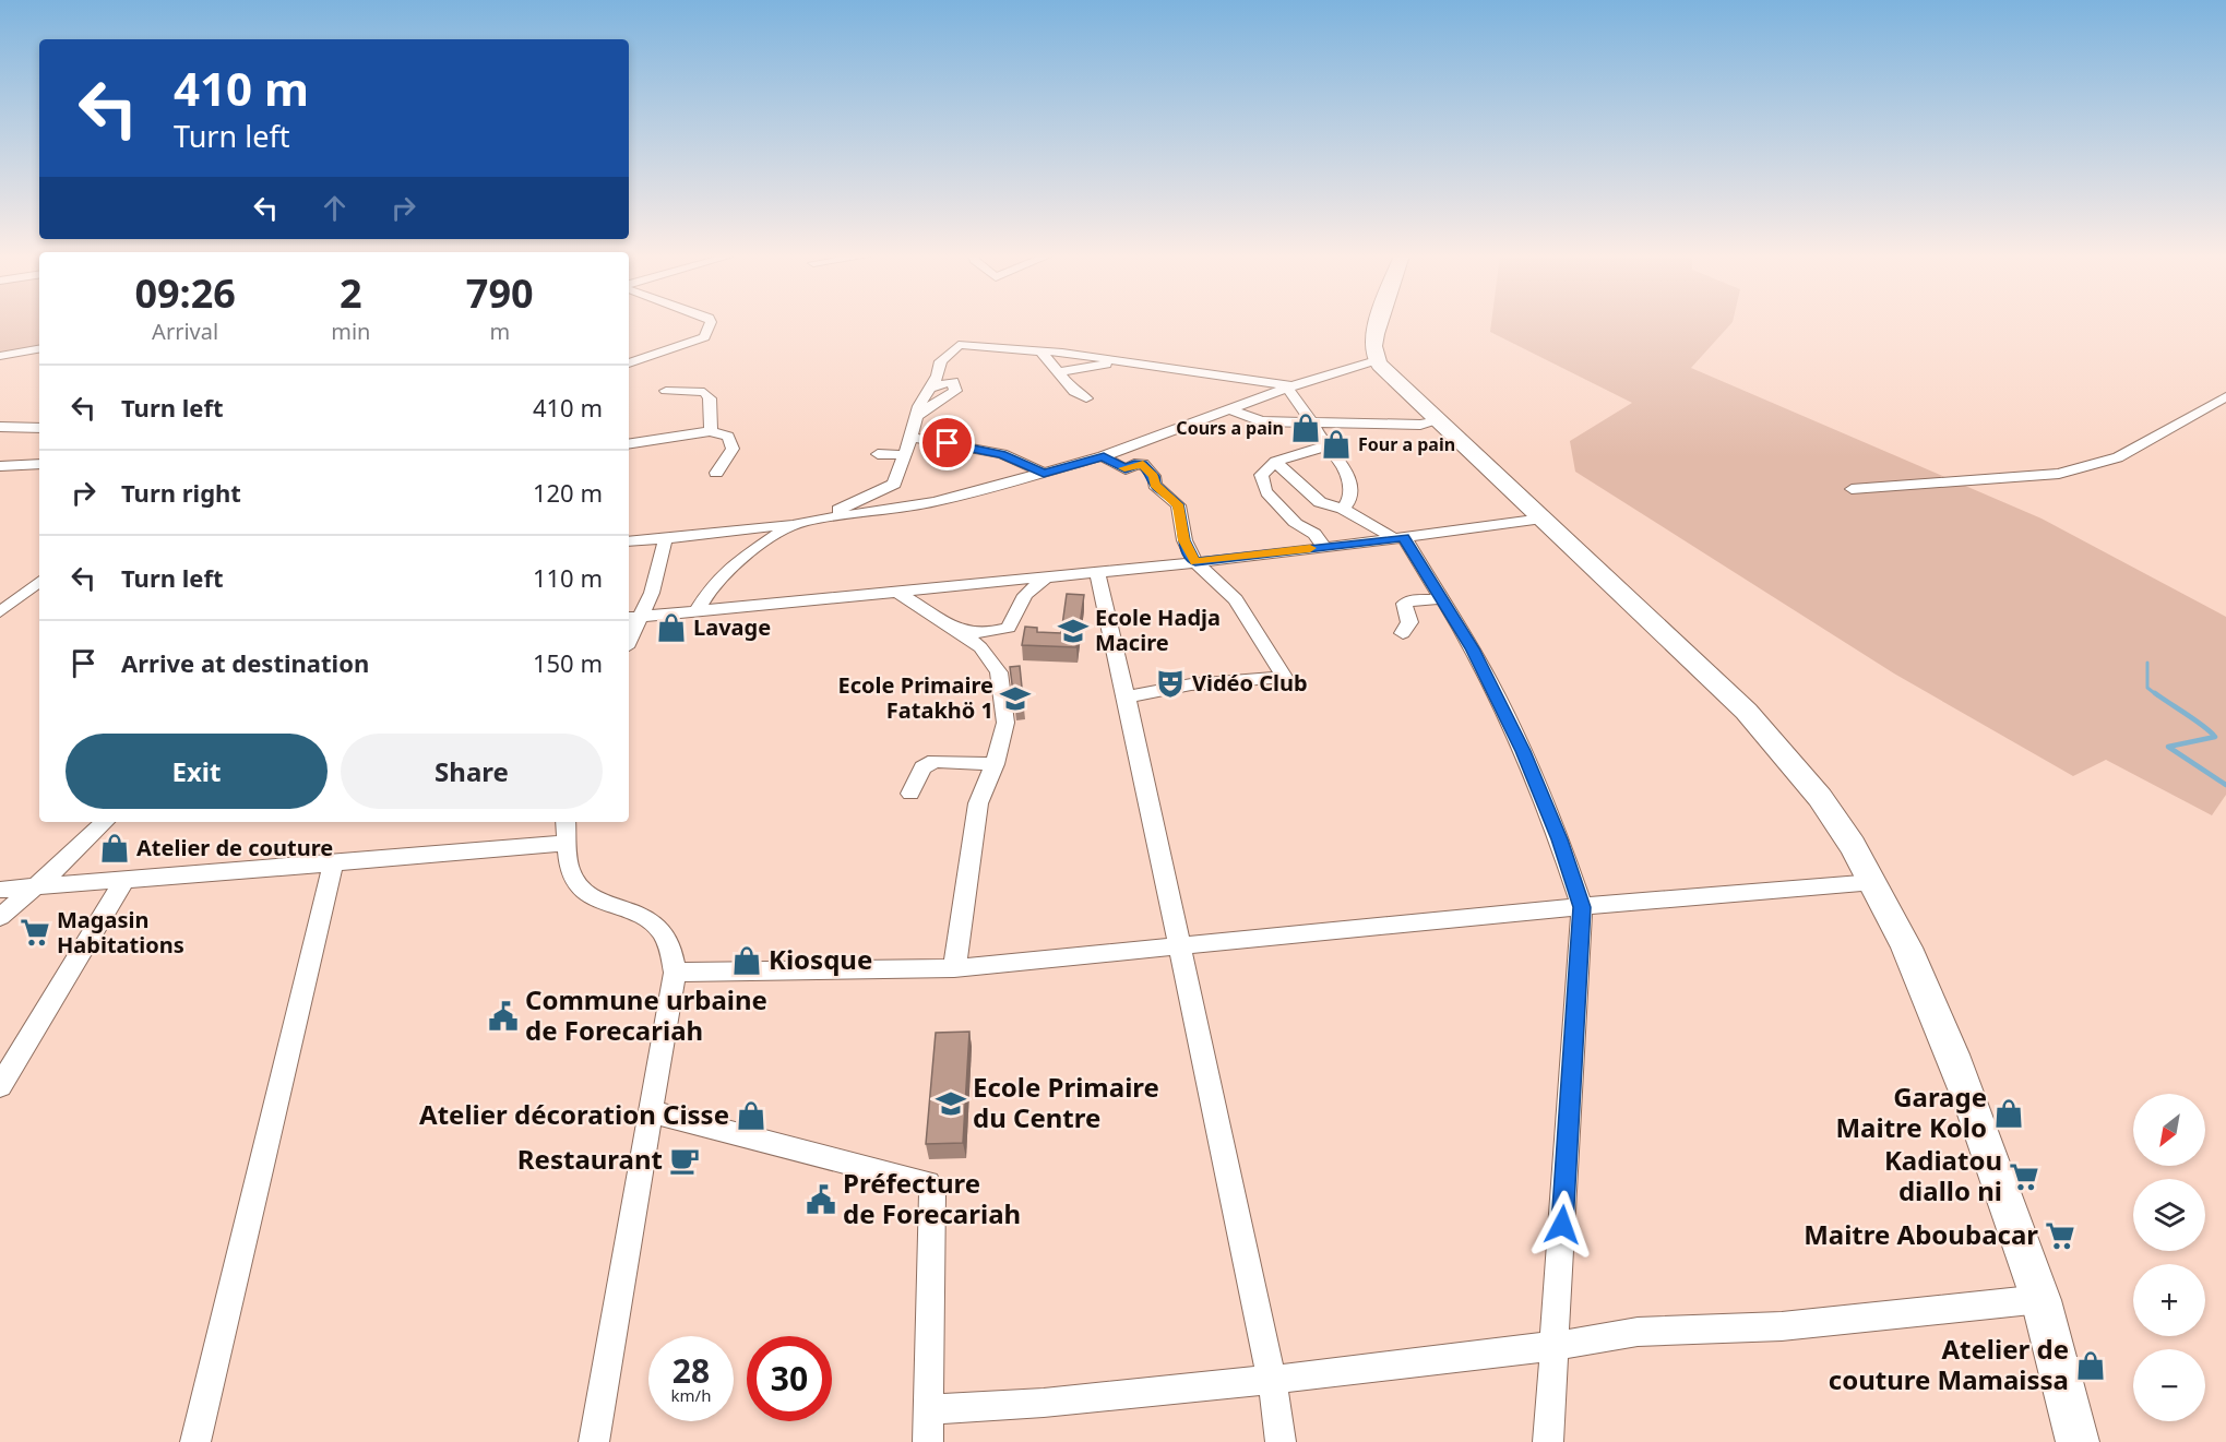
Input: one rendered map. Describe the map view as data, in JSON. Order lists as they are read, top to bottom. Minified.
{"places":{"shop":["Cours a pain","Four a pain","Lavage","Atelier de couture","Kiosque","Garage Maitre Kolo","Atelier décoration Cisse","Atelier de couture Mamaissa"],"school or university":["Ecole Hadja Macire","Ecole Primaire Fatakhö 1","Ecole Primaire du Centre"],"theatre":["Vidéo Club"],"supermarket":["Magasin Habitations","Kadiatou diallo ni","Maitre Aboubacar"],"public building":["Commune urbaine de Forecariah","Préfecture de Forecariah"],"cafe":["Restaurant"]},"north":"bottom left","page":{"turn":["410 m","Turn left"],"eta":["09:26","Arrival","2","min","790","m"],"list":[{"name":"Turn left","value":"410 m"},{"name":"Turn right","value":"120 m"},{"name":"Turn left","value":"110 m"},{"name":"Arrive at destination","value":"150 m"}],"buttons":["Exit","Share"],"map_buttons":["+","−"],"speed":"28 km/h","limit":"30"}}
